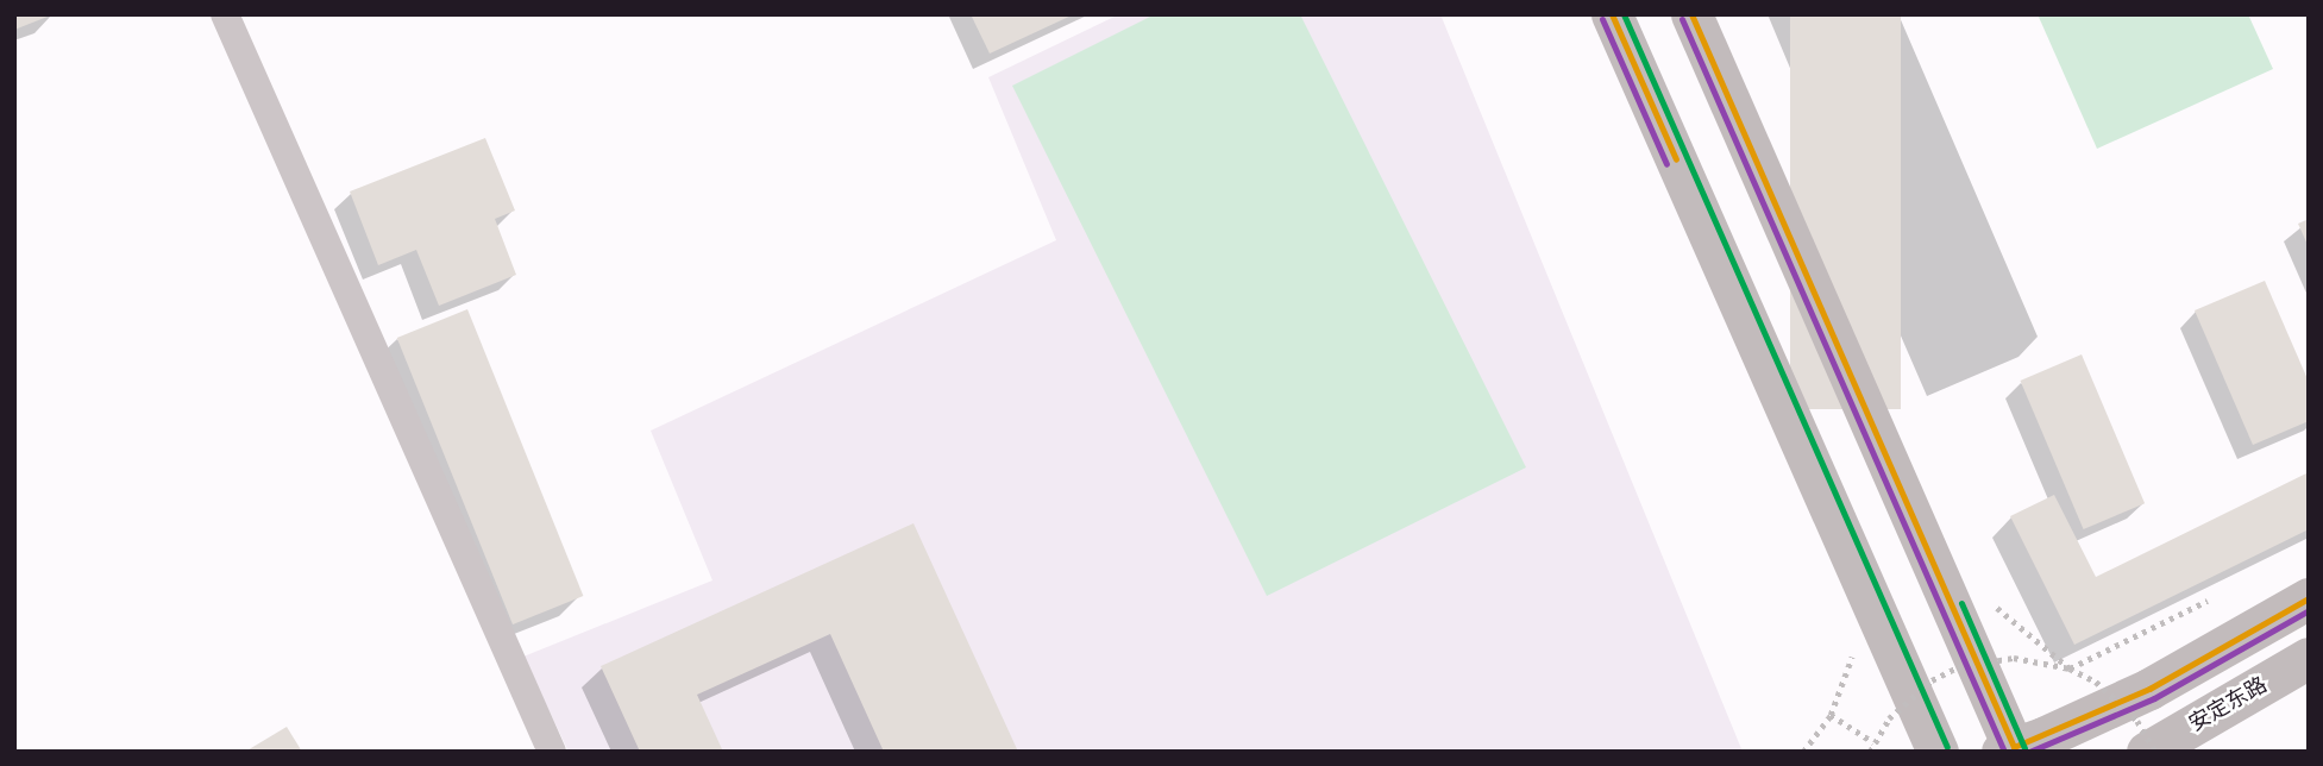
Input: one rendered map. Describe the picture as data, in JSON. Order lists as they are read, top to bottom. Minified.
{"streets":{"main road":["安定东路"]}}
